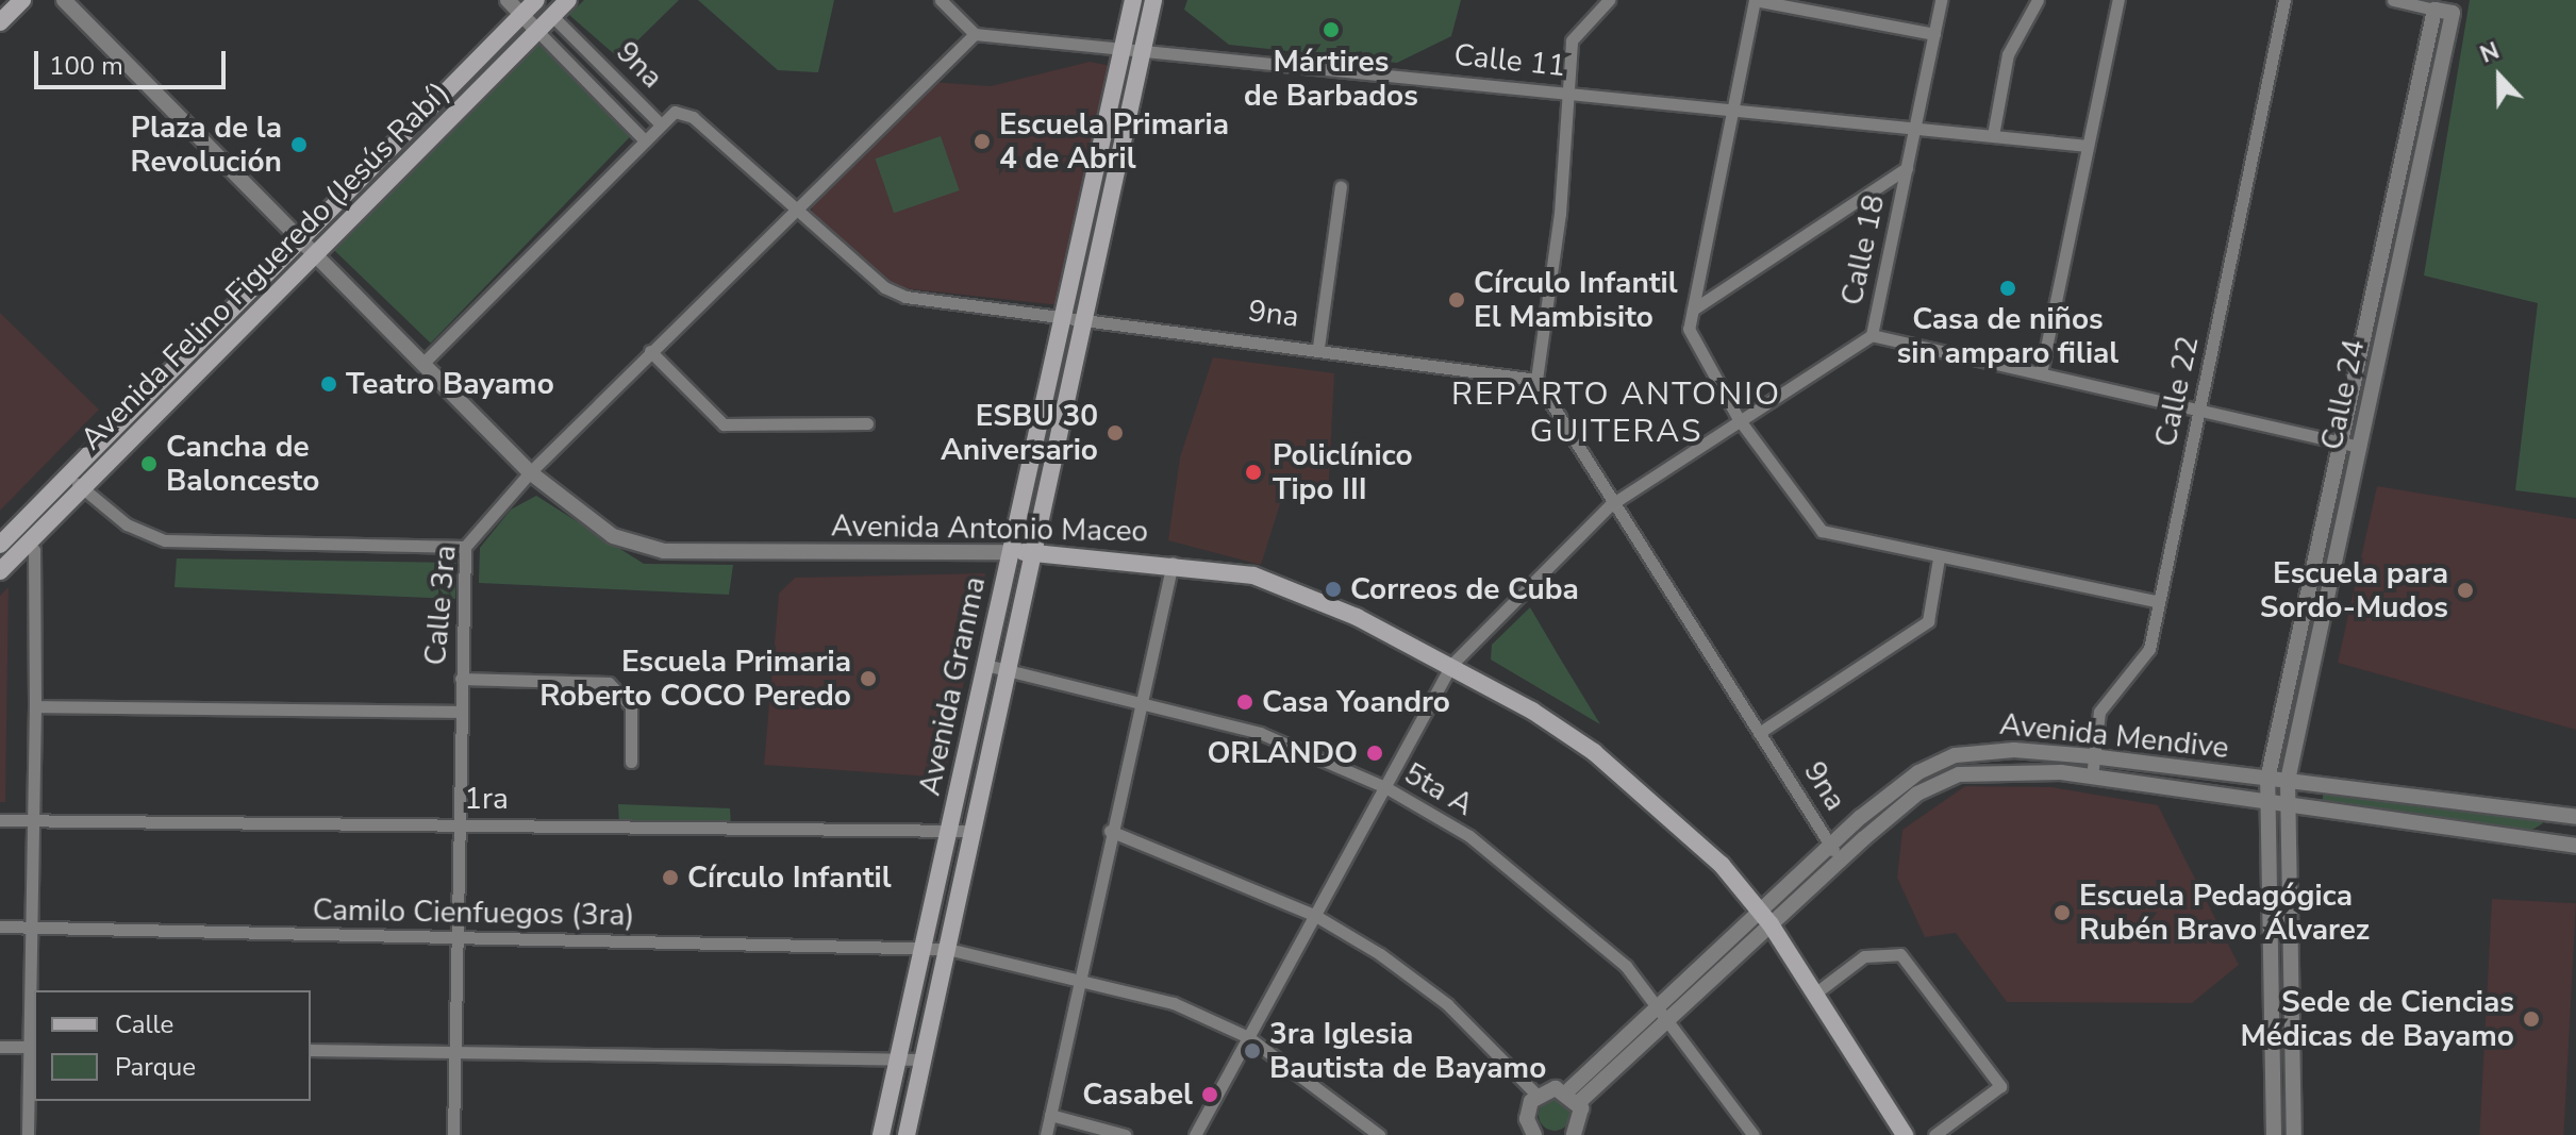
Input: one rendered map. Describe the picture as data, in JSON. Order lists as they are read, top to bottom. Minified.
{"streets":{"main road":["Avenida Felino Figueredo (Jesús Rabí)","Avenida Antonio Maceo","Avenida Granma"],"street":["Calle 11","9na","Calle 18","Calle 22","Calle 24","Calle 3ra","Avenida Mendive","5ta A","1ra","Camilo Cienfuegos (3ra)"]},"crossings":[["Calle 11","Calle 18"],["Calle 11","Calle 3ra"],["Calle 11","Avenida Granma"],["9na","Calle 18"],["9na","Avenida Felino Figueredo (Jesús Rabí)"],["9na","Calle 3ra"],["9na","Avenida Granma"],["9na","Avenida Mendive"],["Calle 18","Avenida Antonio Maceo"],["Calle 18","5ta A"],["Calle 18","Camilo Cienfuegos (3ra)"],["Avenida Felino Figueredo (Jesús Rabí)","Avenida Antonio Maceo"],["Calle 22","Avenida Mendive"],["Calle 24","Avenida Mendive"],["Avenida Antonio Maceo","Calle 3ra"],["Avenida Antonio Maceo","Avenida Granma"],["Avenida Antonio Maceo","Avenida Mendive"],["Calle 3ra","1ra"],["Calle 3ra","Camilo Cienfuegos (3ra)"],["Avenida Granma","5ta A"],["Avenida Granma","1ra"],["Avenida Granma","Camilo Cienfuegos (3ra)"],["Avenida Mendive","5ta A"]],"districts":["REPARTO ANTONIO GUITERAS"],"places":["Mártires de Barbados","Escuela Primaria 4 de Abril","Plaza de la Revolución","Casa de niños sin amparo filial","Círculo Infantil El Mambisito","Teatro Bayamo","ESBU 30 Aniversario","Cancha de Baloncesto","Policlínico Tipo III","Correos de Cuba","Escuela para Sordo-Mudos","Escuela Primaria Roberto COCO Peredo","Casa Yoandro","ORLANDO","Círculo Infantil","Escuela Pedagógica Rubén Bravo Álvarez","Sede de Ciencias Médicas de Bayamo","3ra Iglesia Bautista de Bayamo","Casabel"],"legend":["Calle","Parque"],"scale_bar":"100 m","north":"top"}
